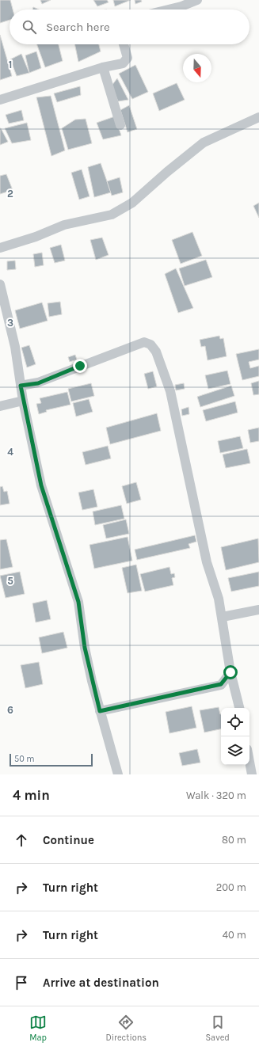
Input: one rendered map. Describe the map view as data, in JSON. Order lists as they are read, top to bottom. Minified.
{"scale_bar":"50 m","north":"bottom","page":{"search":"Search here","scale":"50 m","heading":["4 min","Walk · 320 m"],"list":[["Continue","80 m"],["Turn right","200 m"],["Turn right","40 m"],"Arrive at destination"],"nav":["Map","Directions","Saved"]},"grid":{"rows":["1","2","3","4","5","6"]}}
